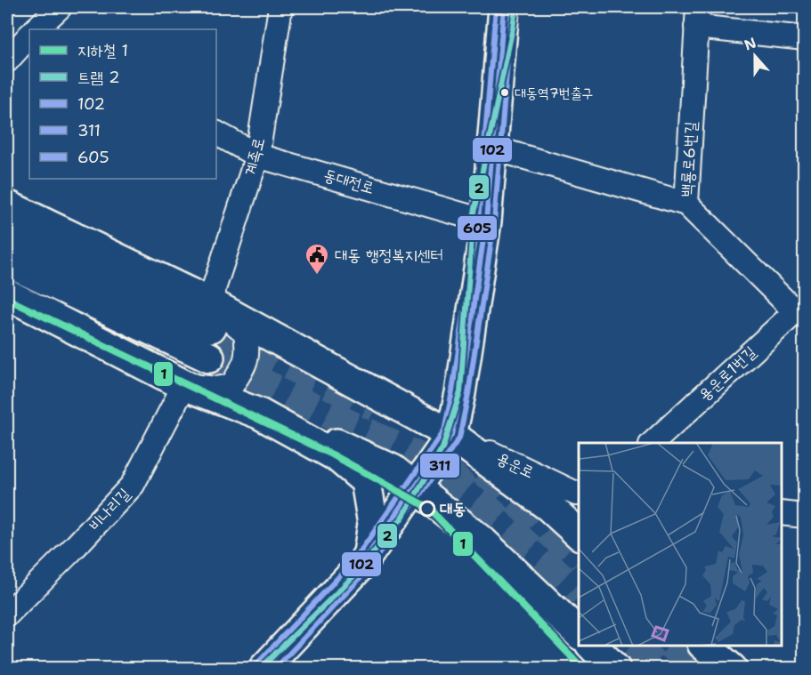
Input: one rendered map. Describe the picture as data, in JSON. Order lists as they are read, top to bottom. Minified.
{"streets":{"street":["계족로","백룡로6번길","동대전로","용운로1번길","용운로","비나리길"]},"crossings":[["계족로","동대전로"],["백룡로6번길","용운로1번길"]],"places":{"other":["대동역7번출구","대동"],"public building":["대동 행정복지센터"]},"lines":["tram line 2","transit line 102","transit line 605","transit line 311","metro line 1"],"legend":["지하철 1","트램 2","102","311","605"],"north":"top"}
